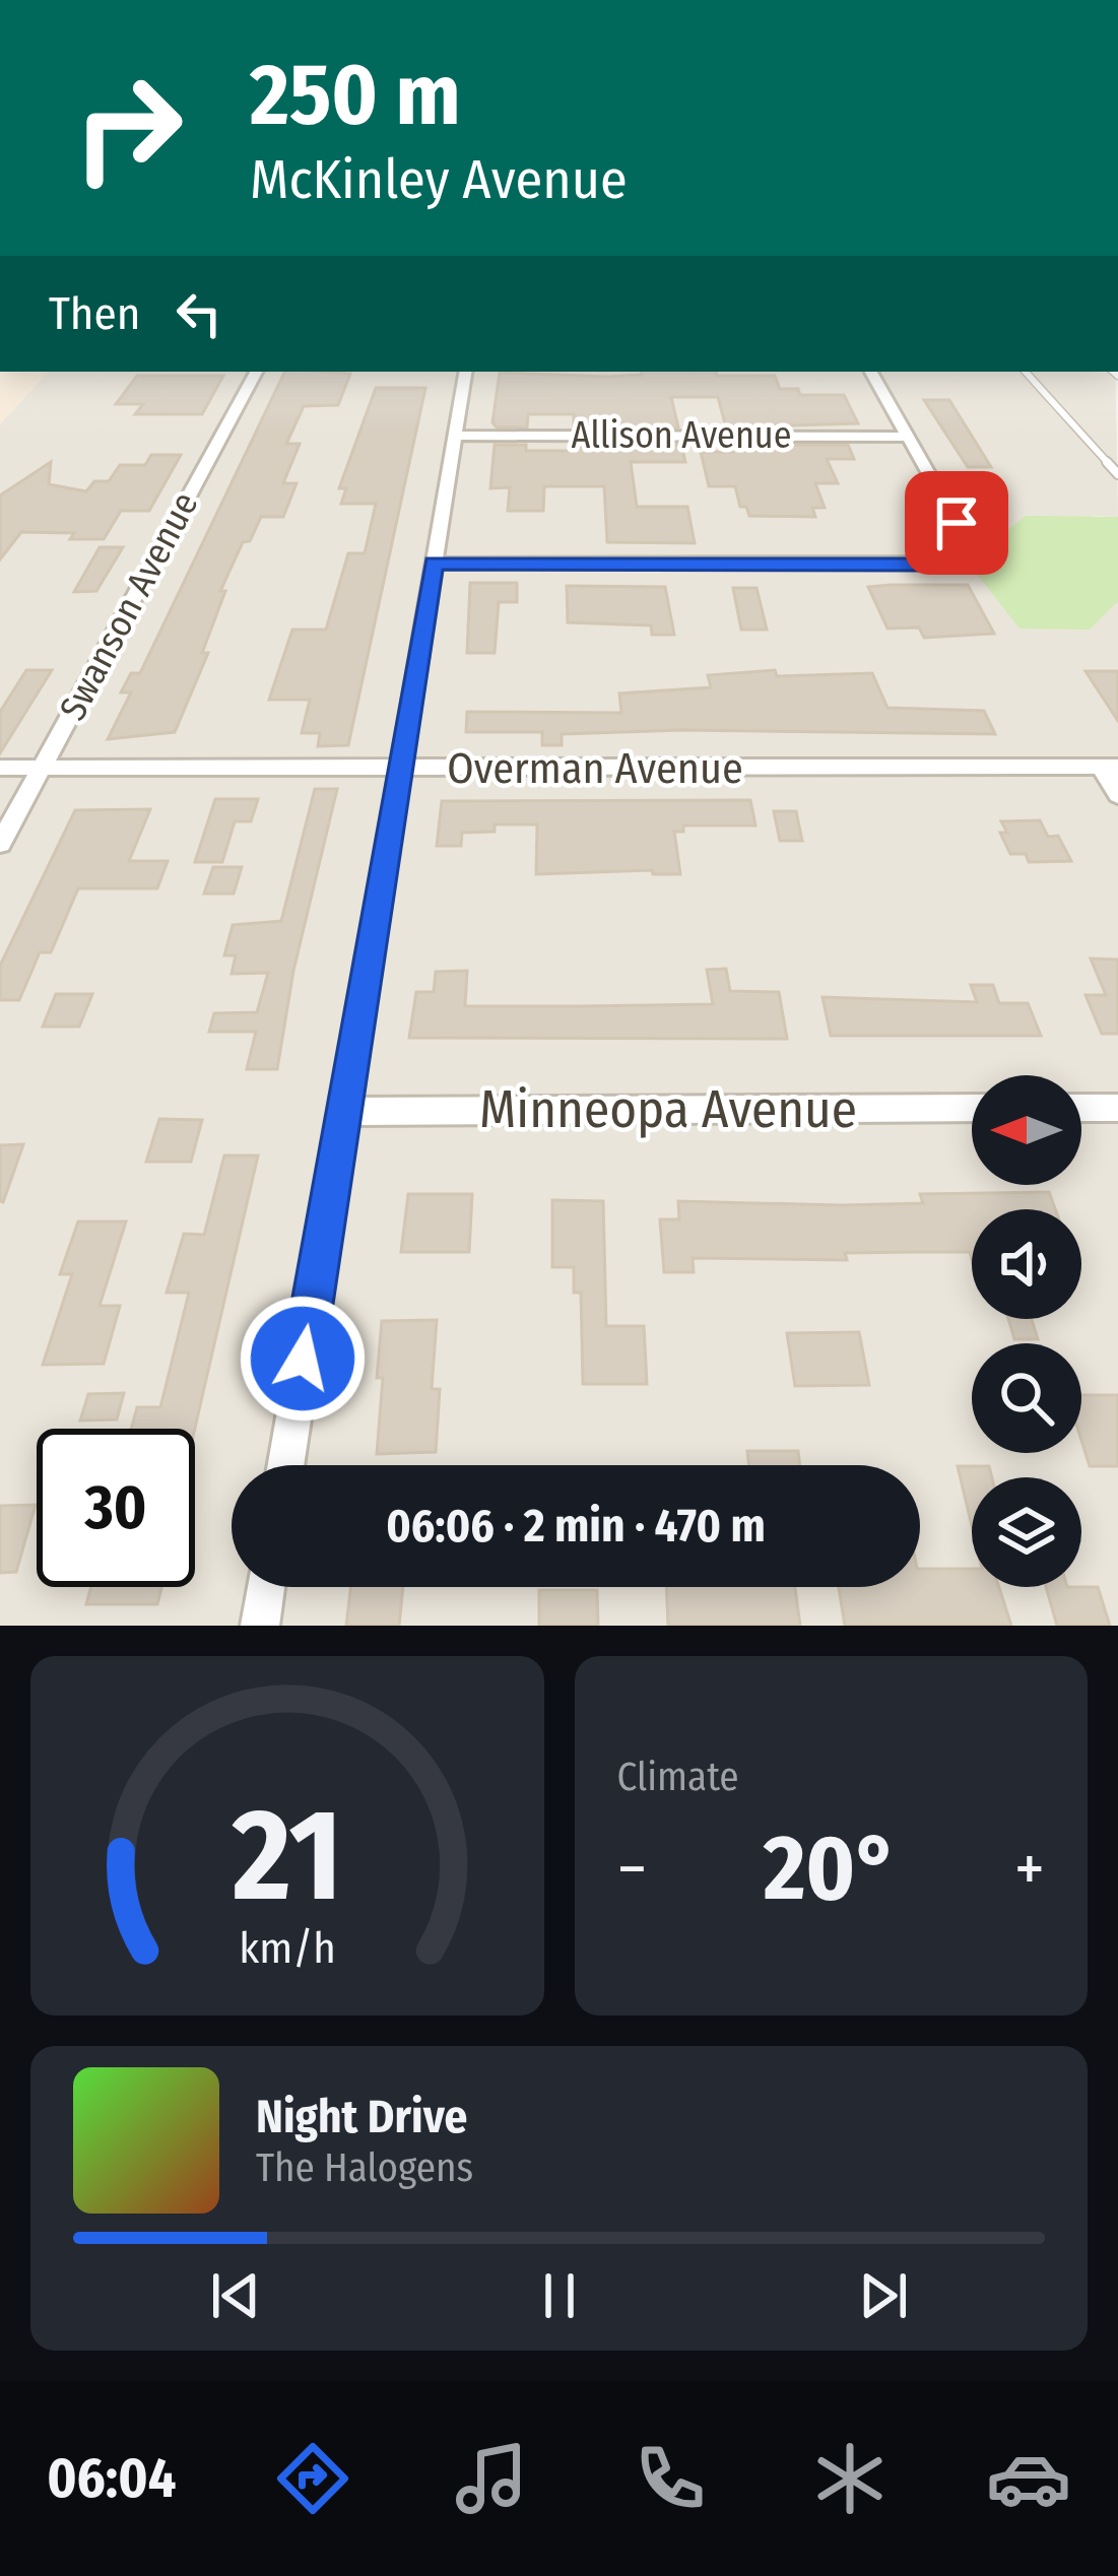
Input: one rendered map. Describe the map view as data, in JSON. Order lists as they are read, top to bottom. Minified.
{"streets":{"street":["Allison Avenue","Swanson Avenue","Overman Avenue","Minneopa Avenue"]},"crossings":[["Swanson Avenue","Overman Avenue"]],"north":"left","page":{"turn":["250 m","McKinley Avenue"],"then":"Then","limit":"30","trip":"06:06 · 2 min · 470 m","tile":"Climate","heat":["−","20°","+"],"song":["Night Drive","The Halogens"],"tabs":"06:04","gauge":["21","km/h"]}}
